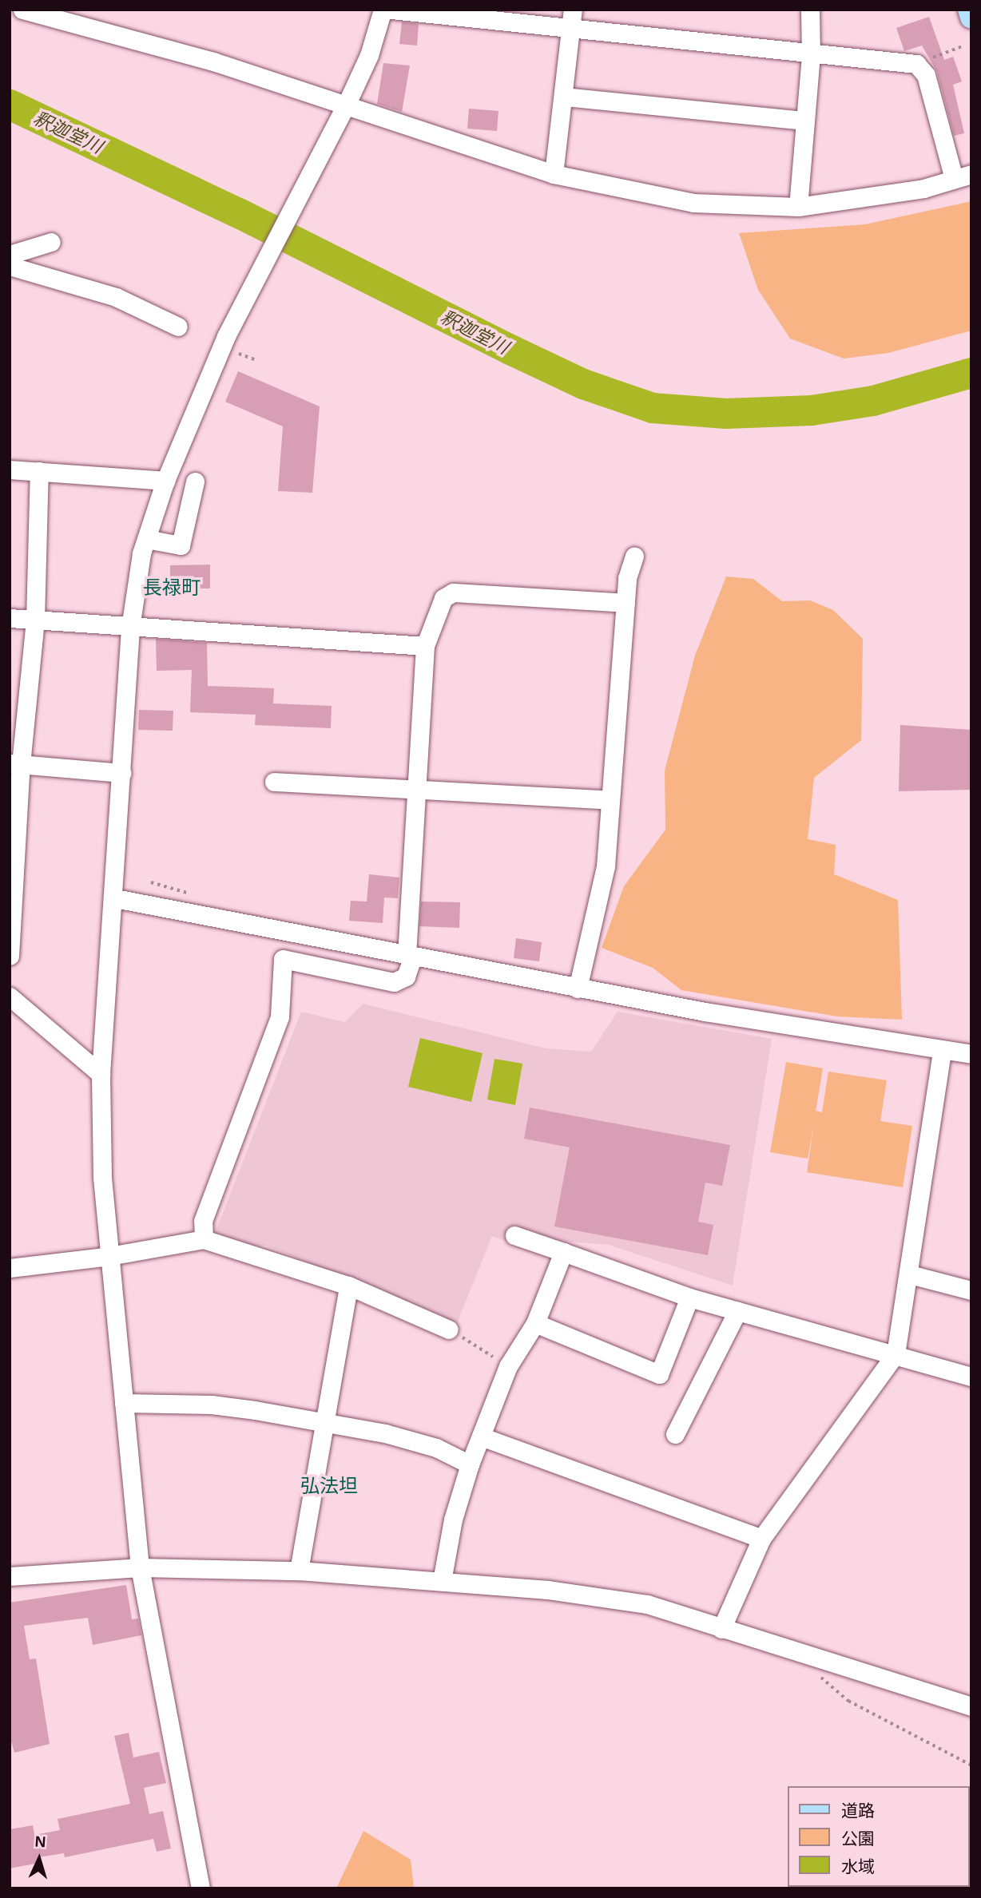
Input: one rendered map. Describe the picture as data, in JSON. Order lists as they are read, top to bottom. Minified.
{"districts":["長禄町","弘法坦"],"water":["釈迦堂川"],"legend":["道路","公園","水域"],"north":"top"}
